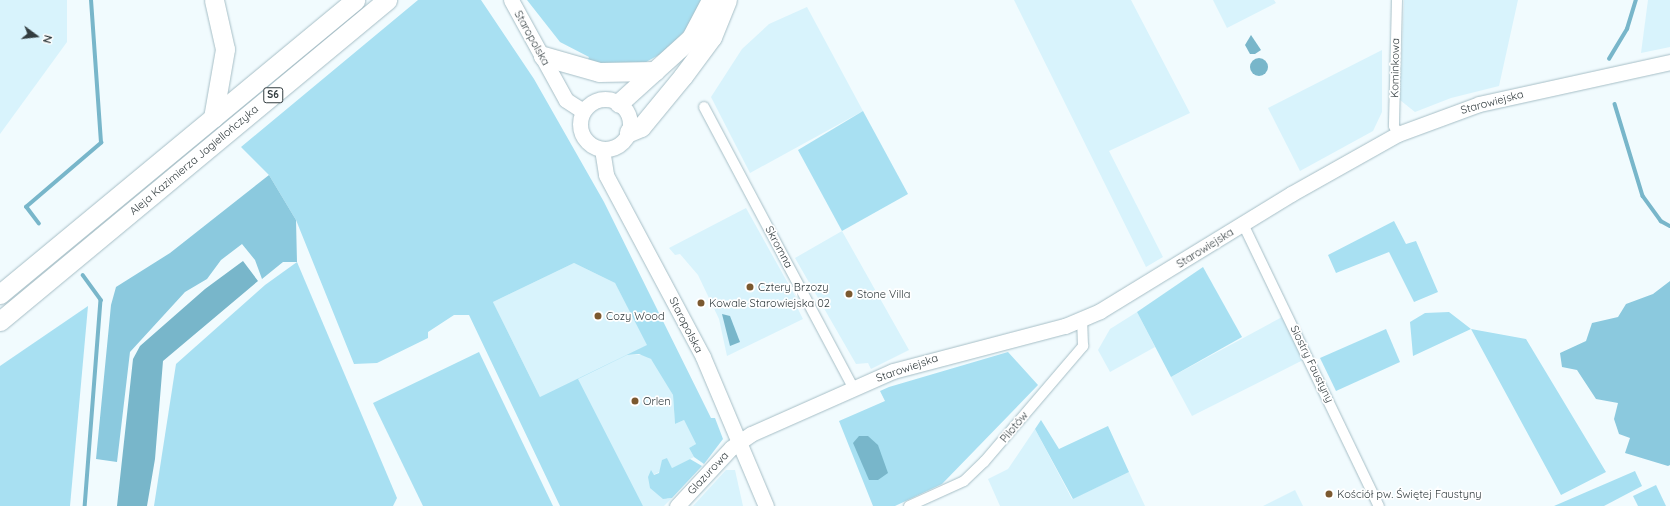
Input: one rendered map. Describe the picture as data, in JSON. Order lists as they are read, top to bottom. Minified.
{"streets":{"highway":["S6","Aleja Kazimierza Jagiellończyka"],"street":["Staropolska","Kominkowa","Starowiejska","Skromna","Siostry Faustyny","Pilotów","Glazurowa"]},"crossings":[["Staropolska","Starowiejska"],["Staropolska","Glazurowa"],["Kominkowa","Starowiejska"],["Starowiejska","Skromna"],["Starowiejska","Siostry Faustyny"],["Starowiejska","Pilotów"],["Starowiejska","Glazurowa"]],"places":["Cztery Brzozy","Stone Villa","Kowale Starowiejska 02","Cozy Wood","Orlen","Kościół pw. Świętej Faustyny"],"north":"right"}
